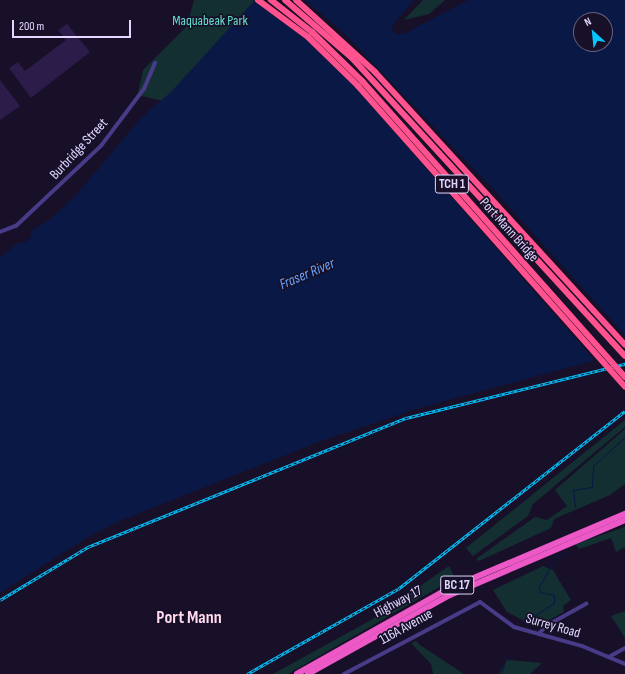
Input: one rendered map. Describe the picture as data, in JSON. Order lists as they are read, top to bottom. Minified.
{"streets":{"highway":["TCH 1","Port Mann Bridge","BC 17","Highway 17"],"street":["Burbridge Street","Surrey Road","116A Avenue"]},"crossings":[["Surrey Road","116A Avenue"]],"districts":["Port Mann"],"water":["Fraser River"],"parks":["Maquabeak Park"],"scale_bar":"200 m","north":"top left"}
